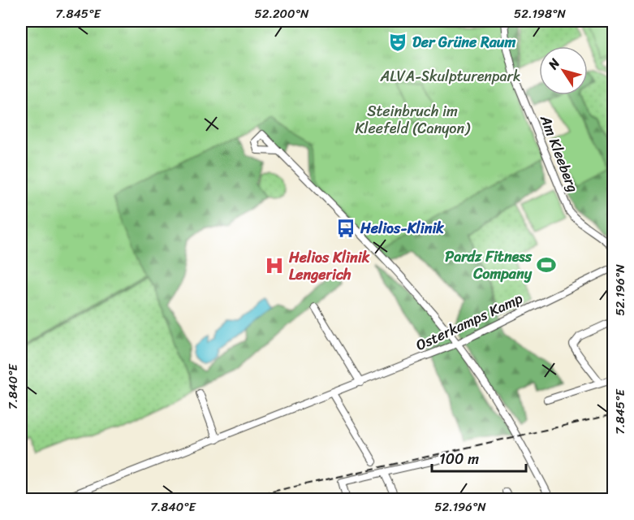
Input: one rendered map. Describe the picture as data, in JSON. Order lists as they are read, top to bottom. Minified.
{"streets":{"street":["Am Kleeberg","Osterkamps Kamp"]},"parks":["ALVA-Skulpturenpark","Steinbruch im Kleefeld (Canyon)"],"places":{"theatre":["Der Grüne Raum"],"bus stop":["Helios-Klinik"],"sports":["Pardz Fitness Company"],"hospital":["Helios Klinik Lengerich"]},"scale_bar":"100 m","north":"top left","coordinates":["7.845°E","52.200°N","52.198°N","52.196°N","7.840°E"]}
